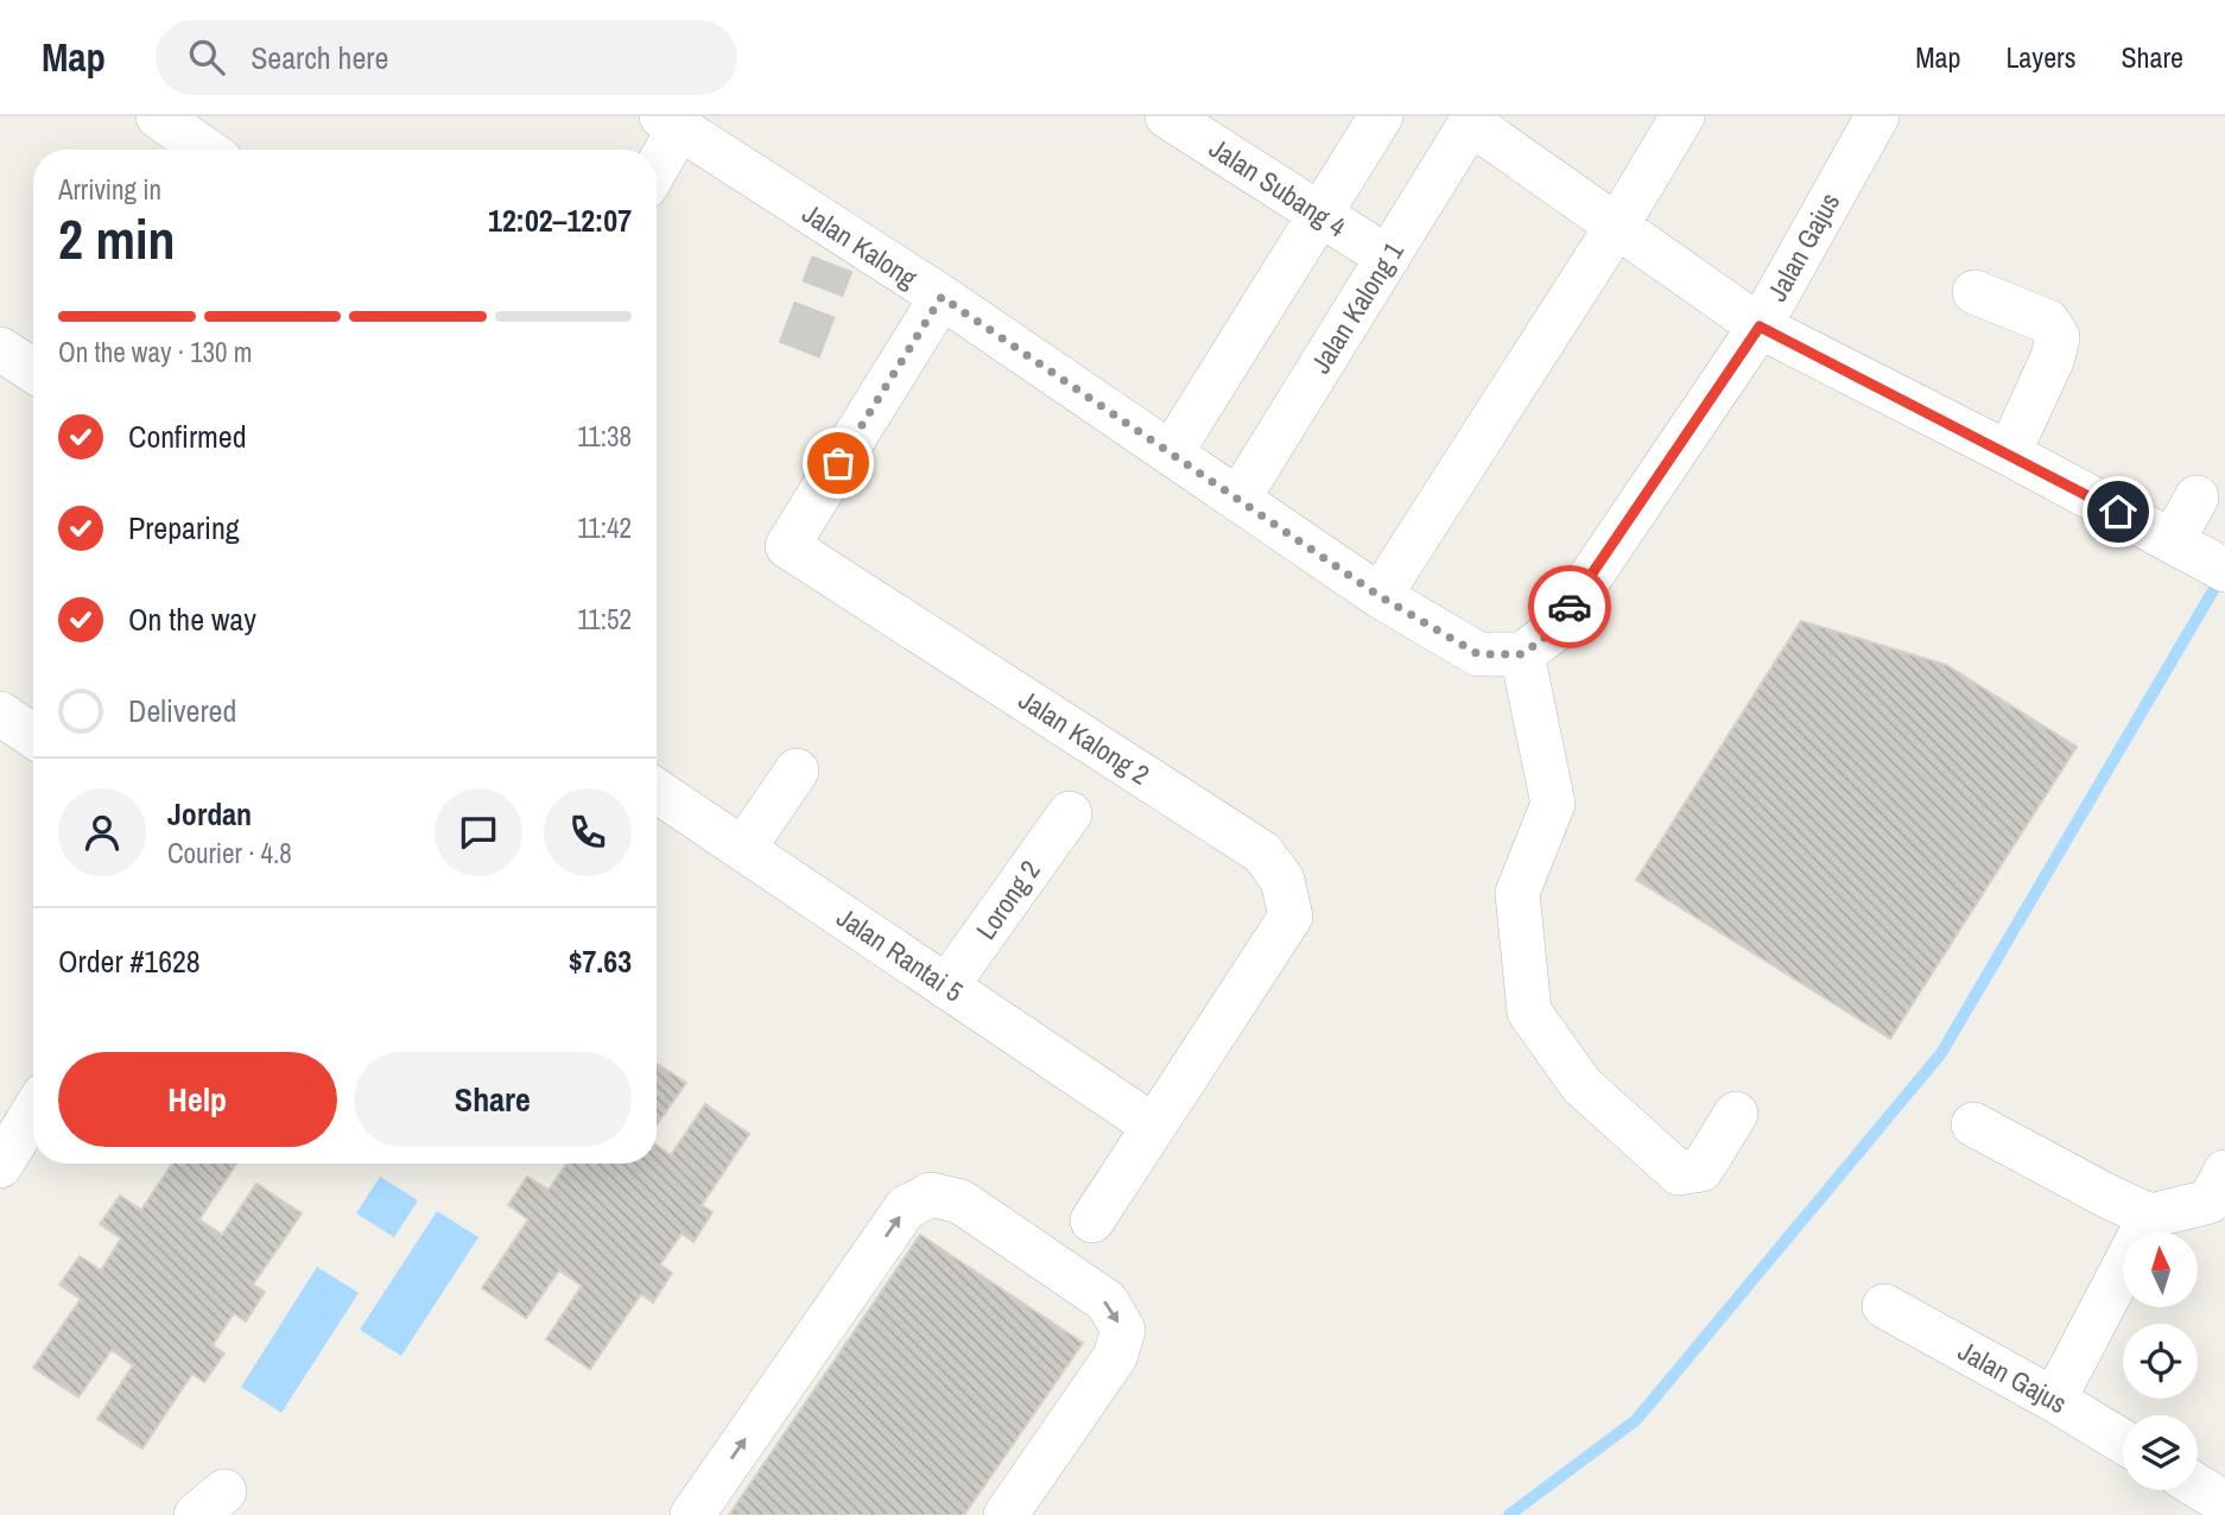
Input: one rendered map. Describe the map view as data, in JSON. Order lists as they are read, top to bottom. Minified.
{"streets":{"street":["Jalan Subang 4","Jalan Kalong","Jalan Gajus","Jalan Kalong 1","Jalan Kalong 2","Lorong 2","Jalan Rantai 5"]},"crossings":[["Jalan Subang 4","Jalan Kalong 1"],["Jalan Kalong","Jalan Gajus"],["Jalan Kalong","Jalan Kalong 1"],["Jalan Kalong","Jalan Kalong 2"],["Jalan Kalong 2","Jalan Rantai 5"],["Lorong 2","Jalan Rantai 5"]],"north":"top","page":{"header":"Map","search":"Search here","nav":["Map","Layers","Share"],"heading":["2 min","Arriving in","12:02–12:07"],"panel":["Jordan","Courier · 4.8","Order #1628","$7.63"],"bar":"On the way · 130 m","list":[["Confirmed","11:38"],["Preparing","11:42"],["On the way","11:52"],"Delivered"],"buttons":["Help","Share"]}}
